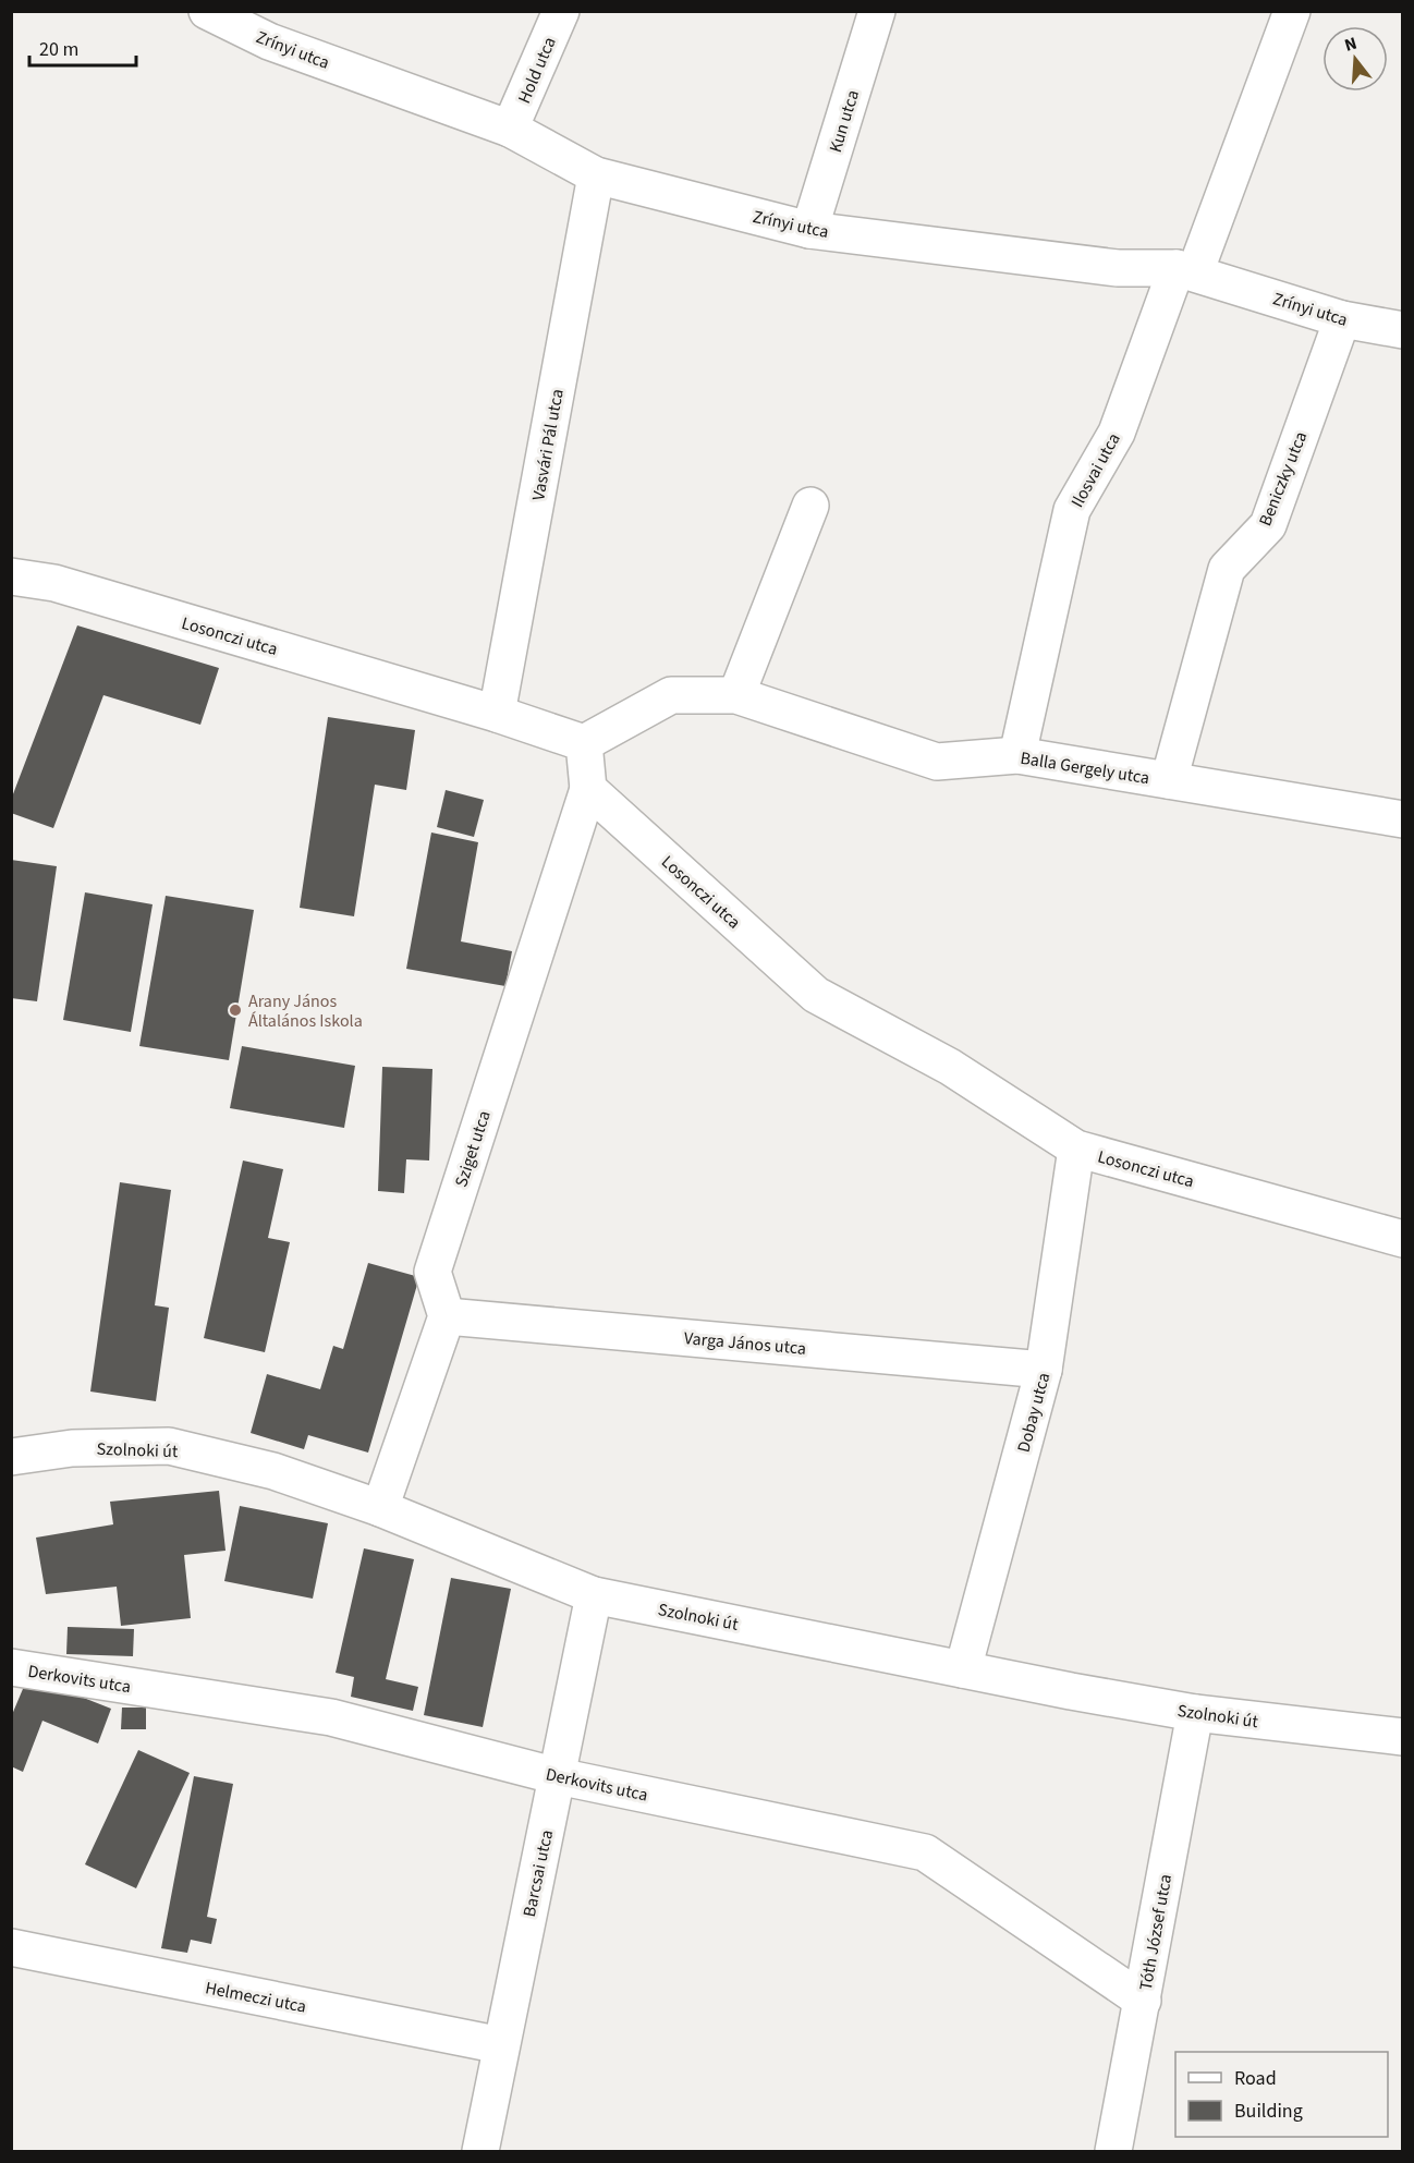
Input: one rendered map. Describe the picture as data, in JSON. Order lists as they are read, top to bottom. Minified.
{"streets":{"street":["Zrínyi utca","Hold utca","Kun utca","Vasvári Pál utca","Ilosvai utca","Beniczky utca","Losonczi utca","Balla Gergely utca","Sziget utca","Varga János utca","Dobay utca","Szolnoki út","Derkovits utca","Barcsai utca","Tóth József utca","Helmeczi utca"]},"crossings":[["Zrínyi utca","Hold utca"],["Zrínyi utca","Kun utca"],["Zrínyi utca","Vasvári Pál utca"],["Zrínyi utca","Ilosvai utca"],["Zrínyi utca","Beniczky utca"],["Vasvári Pál utca","Losonczi utca"],["Ilosvai utca","Balla Gergely utca"],["Beniczky utca","Balla Gergely utca"],["Losonczi utca","Balla Gergely utca"],["Losonczi utca","Sziget utca"],["Losonczi utca","Dobay utca"],["Sziget utca","Varga János utca"],["Varga János utca","Dobay utca"],["Dobay utca","Szolnoki út"],["Szolnoki út","Barcsai utca"],["Szolnoki út","Tóth József utca"],["Derkovits utca","Barcsai utca"],["Derkovits utca","Tóth József utca"],["Barcsai utca","Helmeczi utca"]],"places":["Arany János Általános Iskola"],"legend":["Road","Building"],"scale_bar":"20 m","north":"top"}
